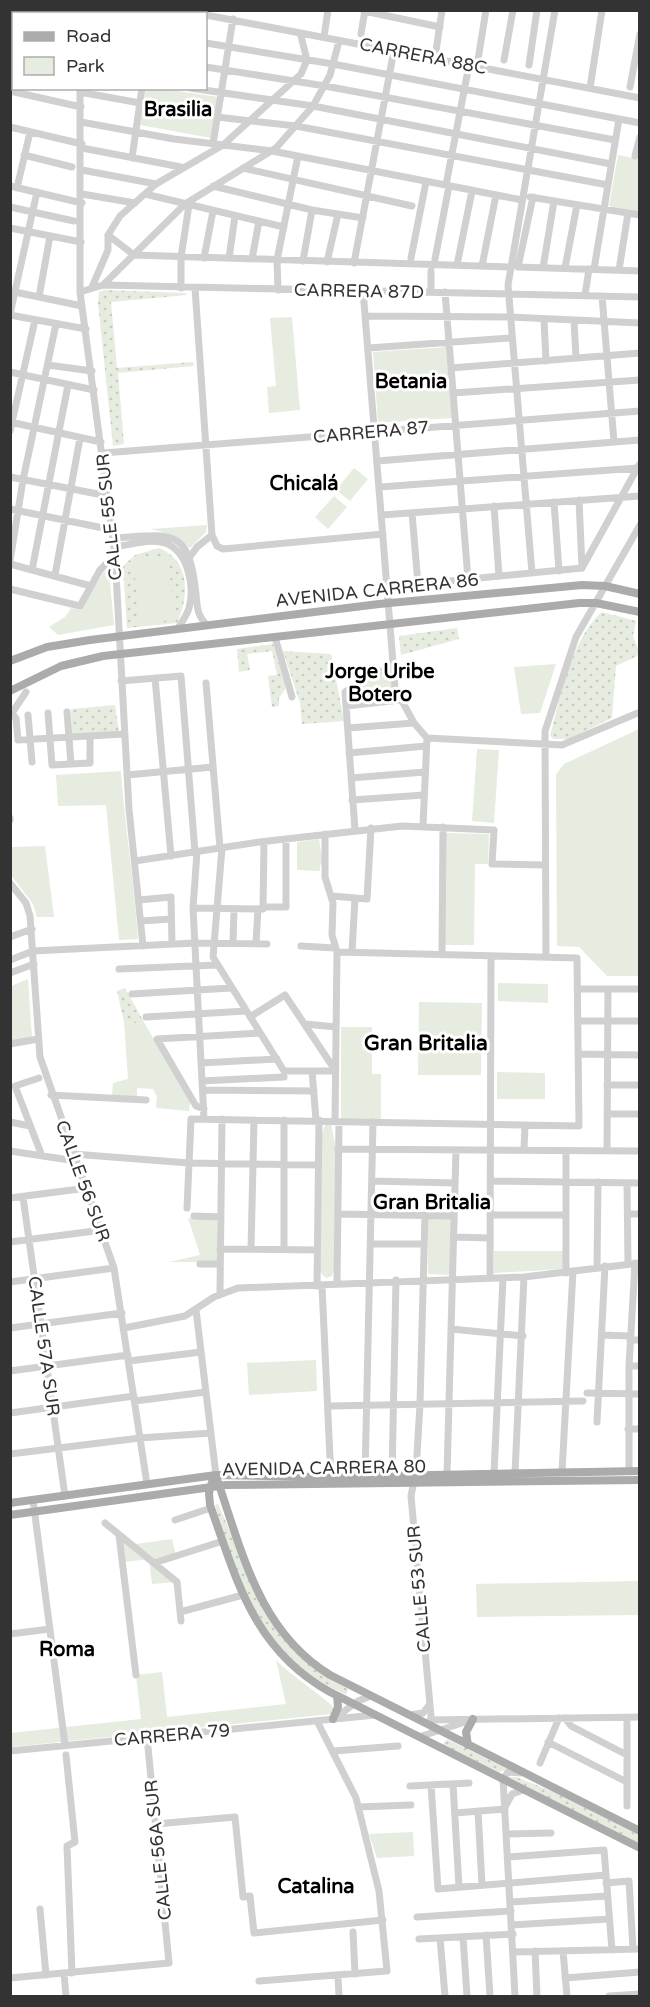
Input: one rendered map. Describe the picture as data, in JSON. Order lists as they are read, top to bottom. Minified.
{"streets":{"main road":["AVENIDA CARRERA 86","AVENIDA CARRERA 80"],"street":["CARRERA 88C","CARRERA 87D","CARRERA 87","CALLE 55 SUR","CALLE 56 SUR","CALLE 57A SUR","CALLE 53 SUR","CARRERA 79","CALLE 56A SUR"]},"crossings":[["CARRERA 87D","CALLE 55 SUR"],["CARRERA 87","CALLE 55 SUR"],["CALLE 55 SUR","AVENIDA CARRERA 86"],["CALLE 56 SUR","AVENIDA CARRERA 80"],["CALLE 57A SUR","AVENIDA CARRERA 80"],["AVENIDA CARRERA 80","CALLE 53 SUR"],["CARRERA 79","CALLE 56A SUR"]],"districts":["Brasilia","Betania","Chicalá","Jorge Uribe Botero","Gran Britalia","Gran Britalia","Roma","Catalina"],"legend":["Road","Park"]}
